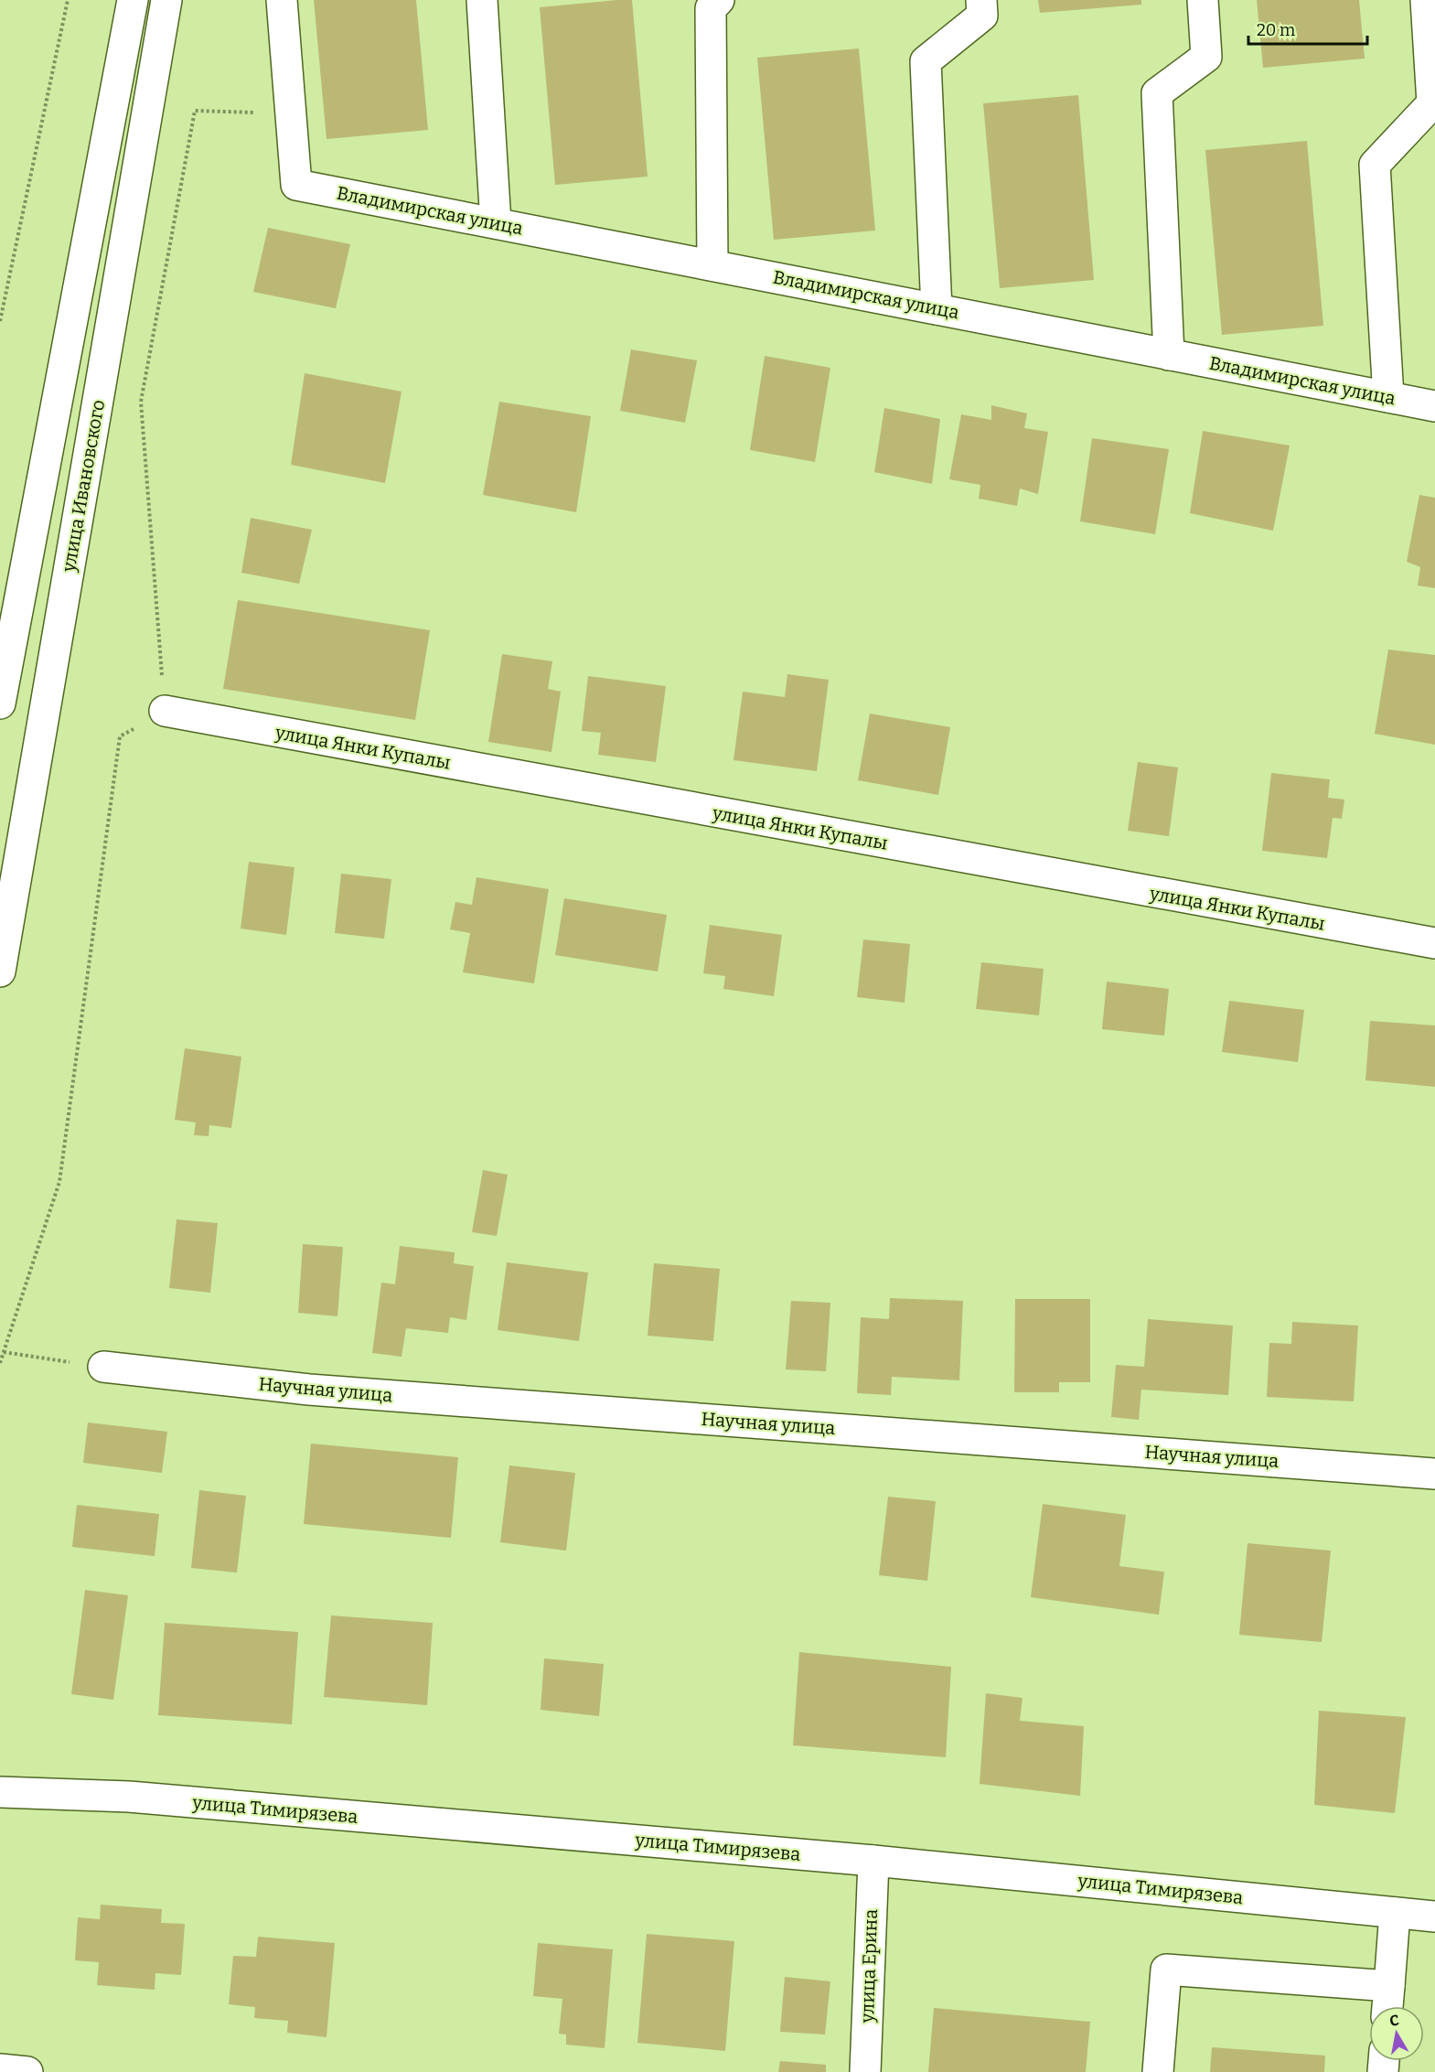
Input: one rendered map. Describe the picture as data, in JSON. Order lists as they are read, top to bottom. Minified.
{"streets":{"street":["Владимирская улица","улица Ивановского","улица Янки Купалы","Научная улица","улица Тимирязева","улица Ерина"]},"crossings":[["улица Тимирязева","улица Ерина"]],"scale_bar":"20 m","north":"top"}
